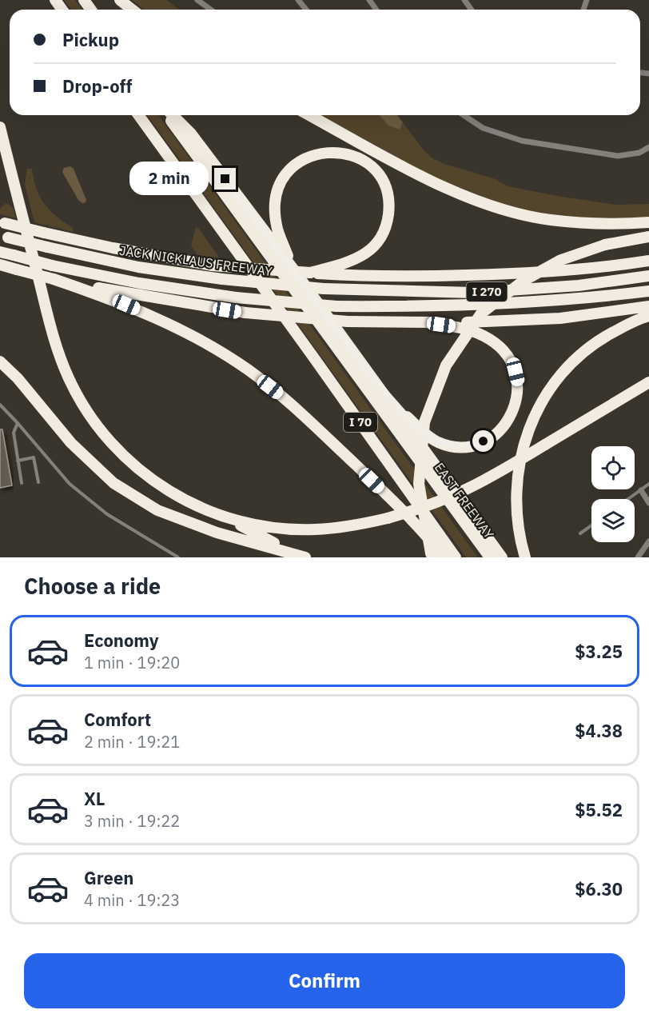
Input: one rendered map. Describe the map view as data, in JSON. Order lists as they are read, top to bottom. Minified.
{"streets":{"highway":["JACK NICKLAUS FREEWAY","I 270","I 70","EAST FREEWAY"]},"page":{"banner":["Pickup","Drop-off"],"bubble":"2 min","heading":"Choose a ride","list":[{"name":"Economy","note":"1 min · 19:20","value":"$3.25"},{"name":"Comfort","note":"2 min · 19:21","value":"$4.38"},{"name":"XL","note":"3 min · 19:22","value":"$5.52"},{"name":"Green","note":"4 min · 19:23","value":"$6.30"}],"buttons":"Confirm"}}
